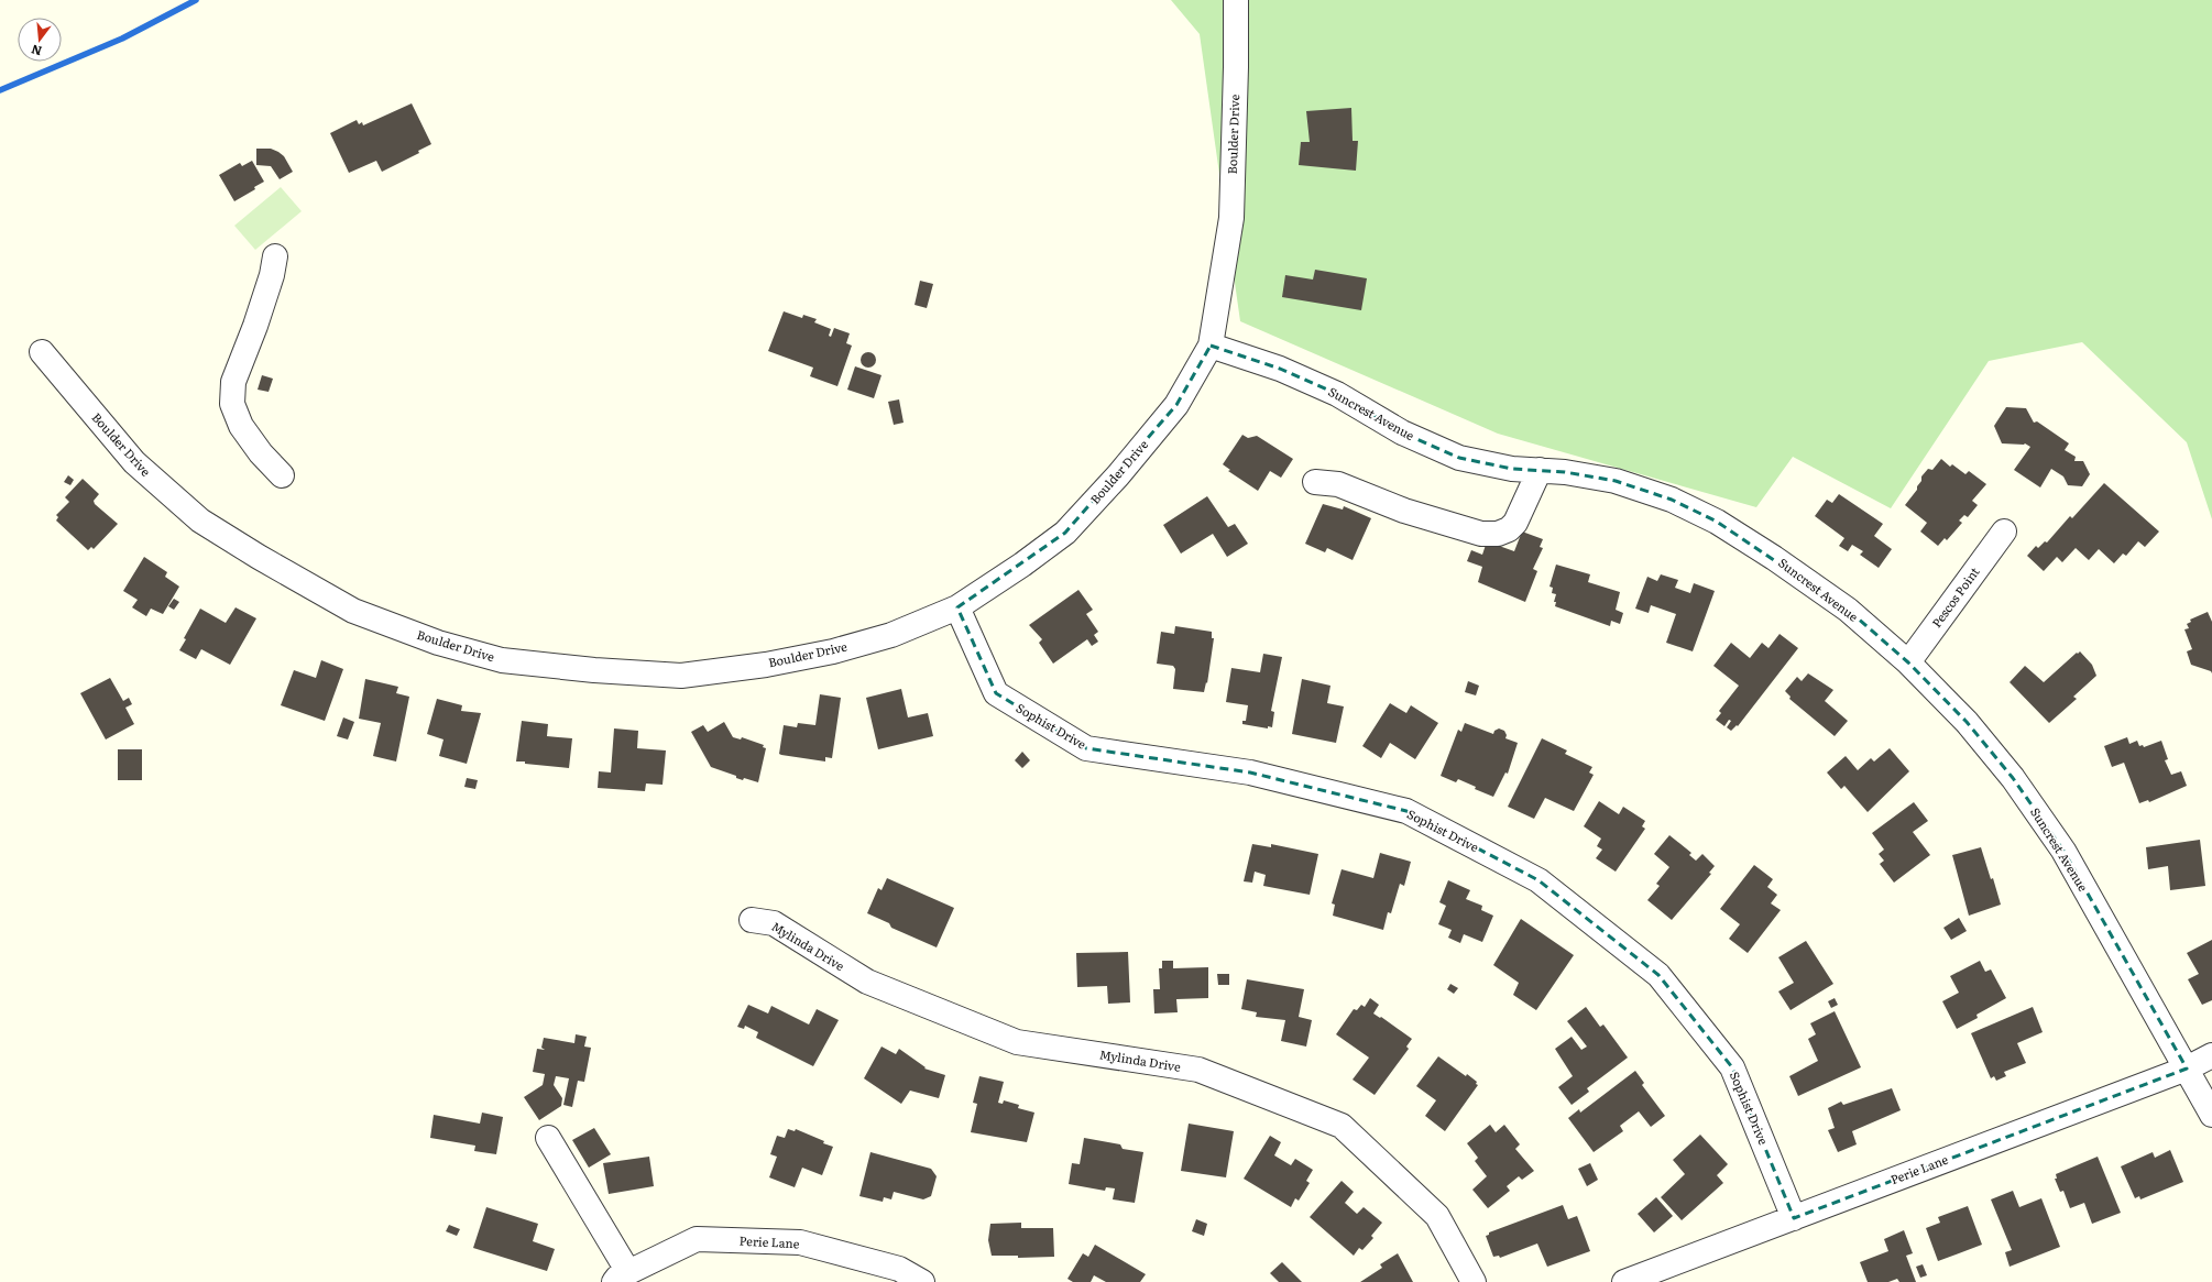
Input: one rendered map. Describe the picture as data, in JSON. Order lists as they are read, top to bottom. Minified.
{"streets":{"street":["Boulder Drive","Suncrest Avenue","Pescos Point","Sophist Drive","Mylinda Drive","Perie Lane"]},"crossings":[["Boulder Drive","Suncrest Avenue"],["Boulder Drive","Sophist Drive"],["Suncrest Avenue","Pescos Point"],["Suncrest Avenue","Perie Lane"],["Sophist Drive","Perie Lane"]],"north":"bottom"}
